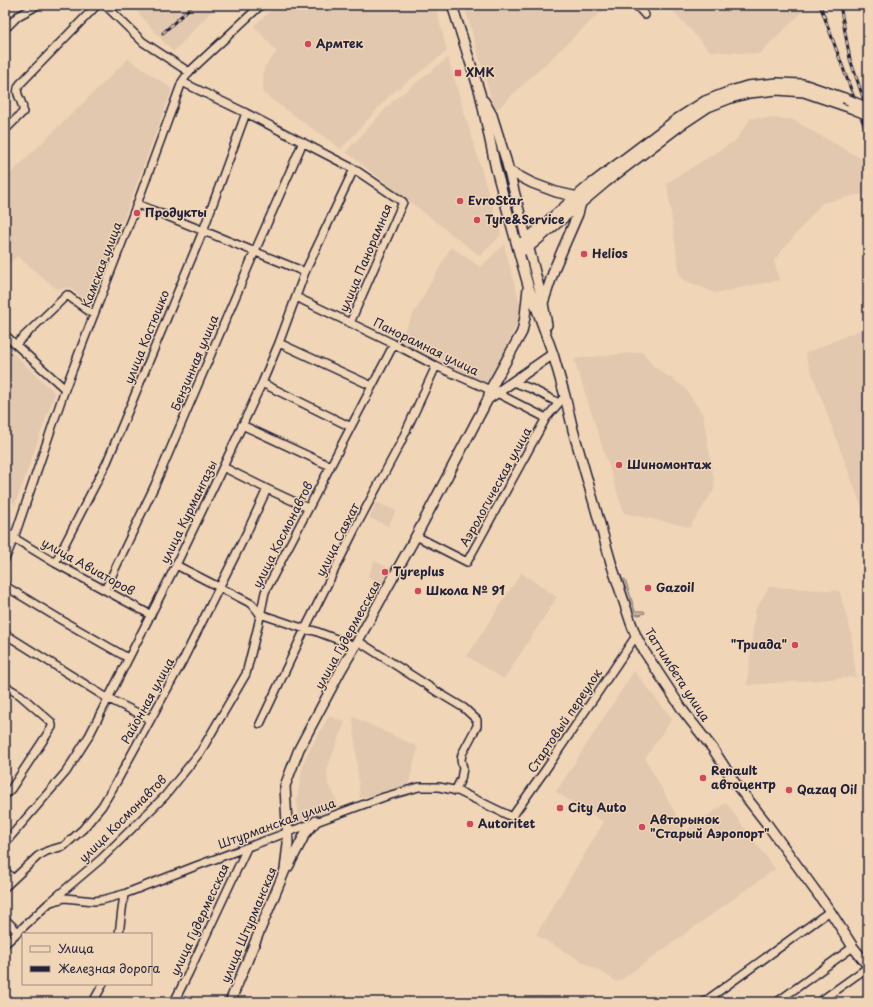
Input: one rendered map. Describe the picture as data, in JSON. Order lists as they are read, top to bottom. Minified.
{"streets":{"main road":["улица Гудермесская","Таттимбета улица","улица Штурманская"],"street":["улица Панорамная","Камская улица","улица Костюшко","Панорамная улица","Бензинная улица","Аэрологическая улица","улица Курмангазы","улица Космонавтов","улица Саяхат","улица Авиаторов","Районная улица","Стартовый переулок","Штурманская улица"]},"crossings":[["улица Панорамная","Панорамная улица"],["улица Панорамная","улица Курмангазы"],["Камская улица","улица Авиаторов"],["улица Костюшко","улица Авиаторов"],["Панорамная улица","Аэрологическая улица"],["Панорамная улица","улица Курмангазы"],["Панорамная улица","улица Космонавтов"],["Панорамная улица","улица Саяхат"],["Панорамная улица","улица Гудермесская"],["Бензинная улица","улица Авиаторов"],["Аэрологическая улица","улица Гудермесская"],["Аэрологическая улица","Таттимбета улица"],["улица Курмангазы","улица Авиаторов"],["улица Космонавтов","Штурманская улица"],["улица Гудермесская","Таттимбета улица"],["улица Гудермесская","Штурманская улица"],["улица Гудермесская","улица Штурманская"],["Таттимбета улица","Стартовый переулок"],["Стартовый переулок","Штурманская улица"],["Штурманская улица","улица Штурманская"]],"places":{"other":["Армтек","EvroStar","Продукты","Tyre&Service","Helios","Шиномонтаж","Tyreplus","Gazoil","Школа № 91","\"Триада\"","Renault автоцентр","Qazaq Oil","City Auto","Autoritet","Авторынок \"Старый Аэропорт\""],"transit":["ХМК"]},"legend":["Улица","Железная дорога"]}
